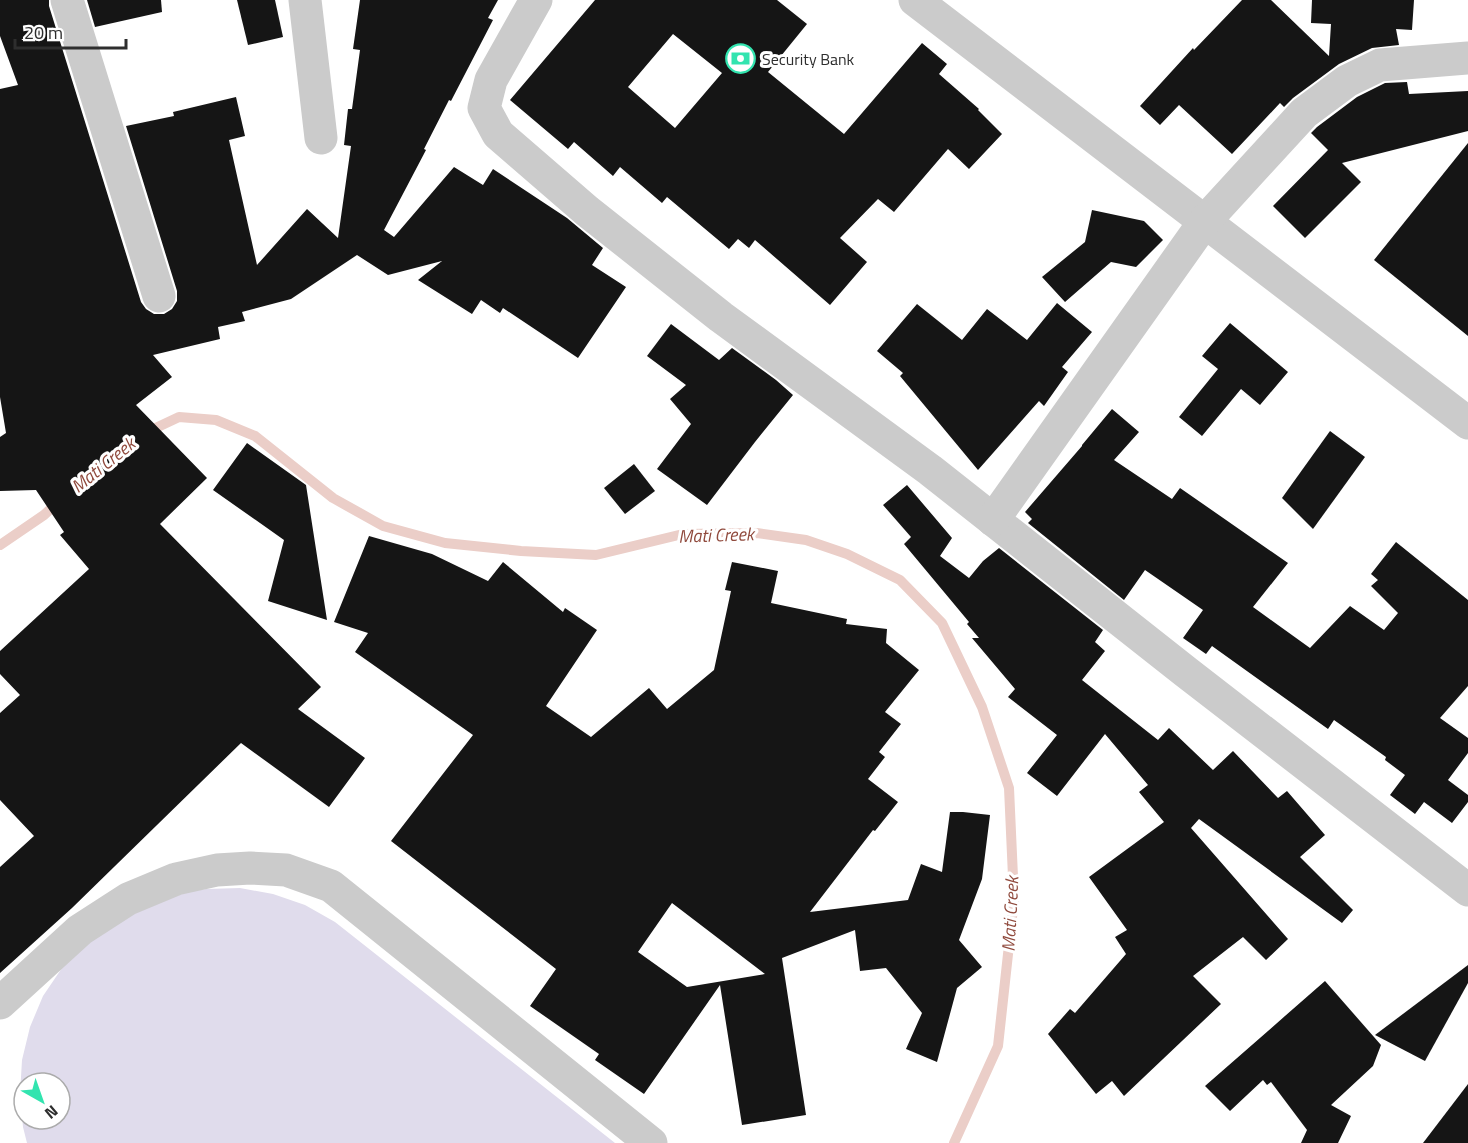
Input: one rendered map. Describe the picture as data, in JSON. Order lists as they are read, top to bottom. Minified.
{"water":["Mati Creek"],"places":{"bank":["Security Bank"]},"scale_bar":"20 m","north":"bottom right"}
